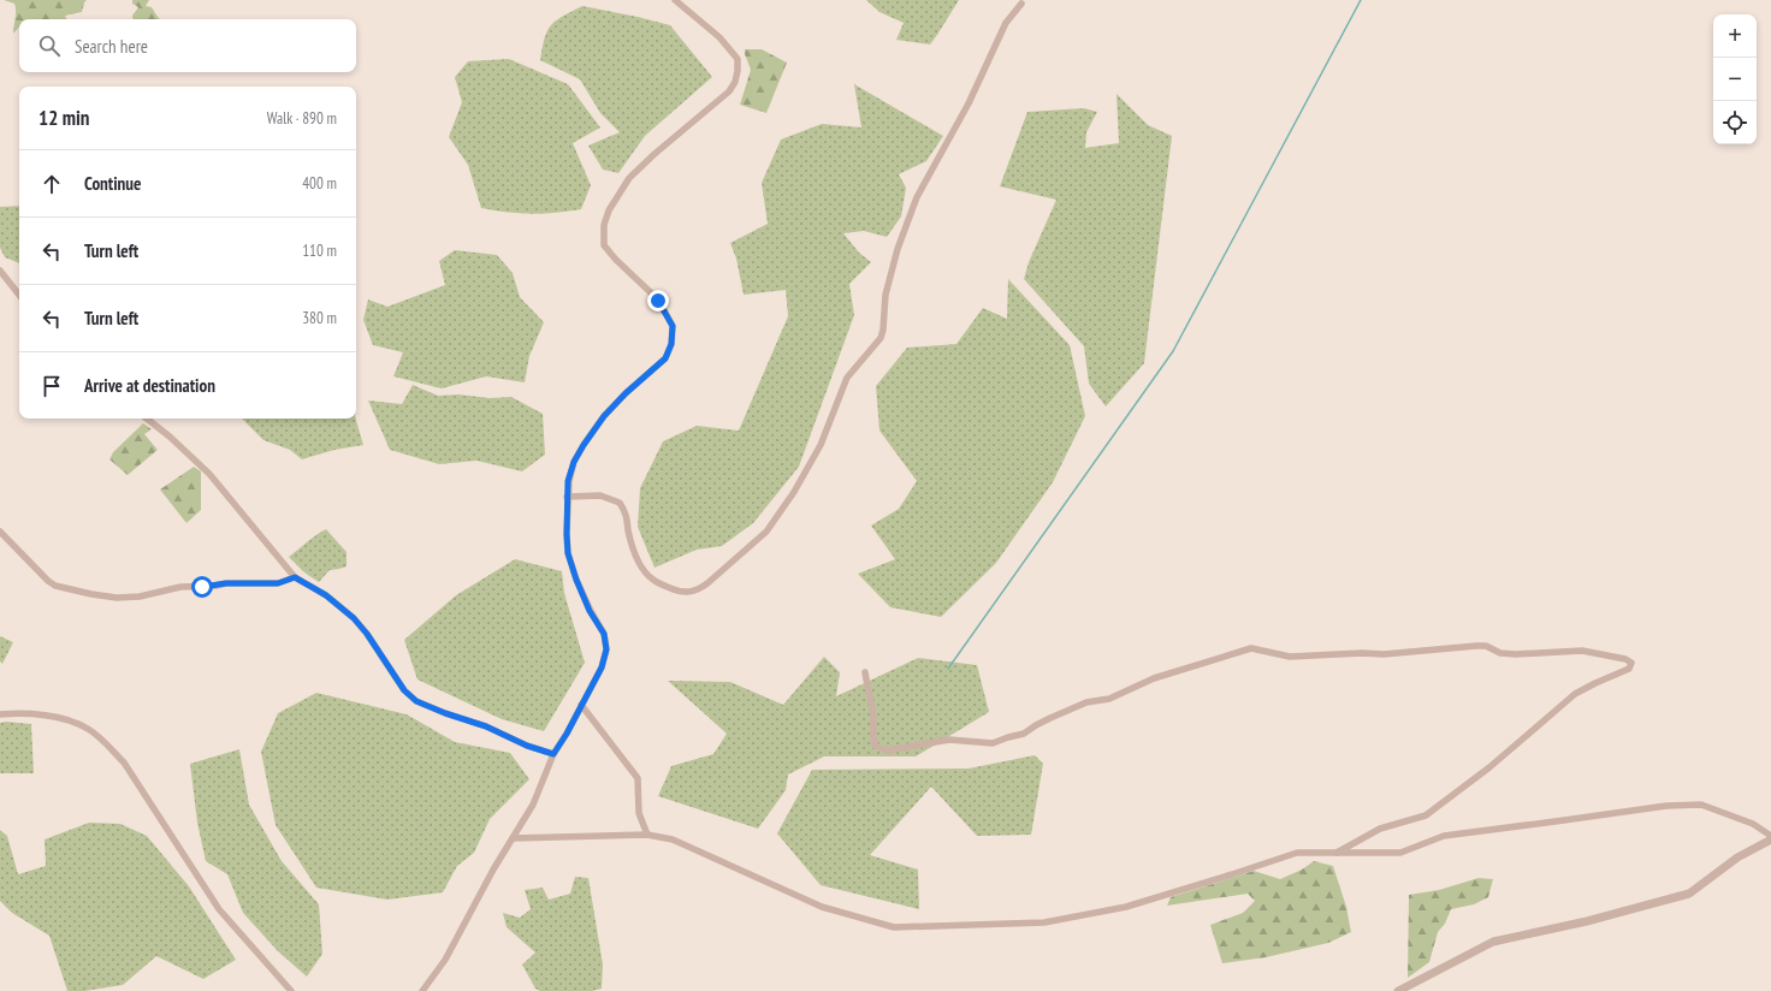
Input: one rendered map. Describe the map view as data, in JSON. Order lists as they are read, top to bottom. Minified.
{"page":{"map_buttons":["+","−"],"search":"Search here","heading":["12 min","Walk · 890 m"],"list":[["Continue","400 m"],["Turn left","110 m"],["Turn left","380 m"],"Arrive at destination"]}}
